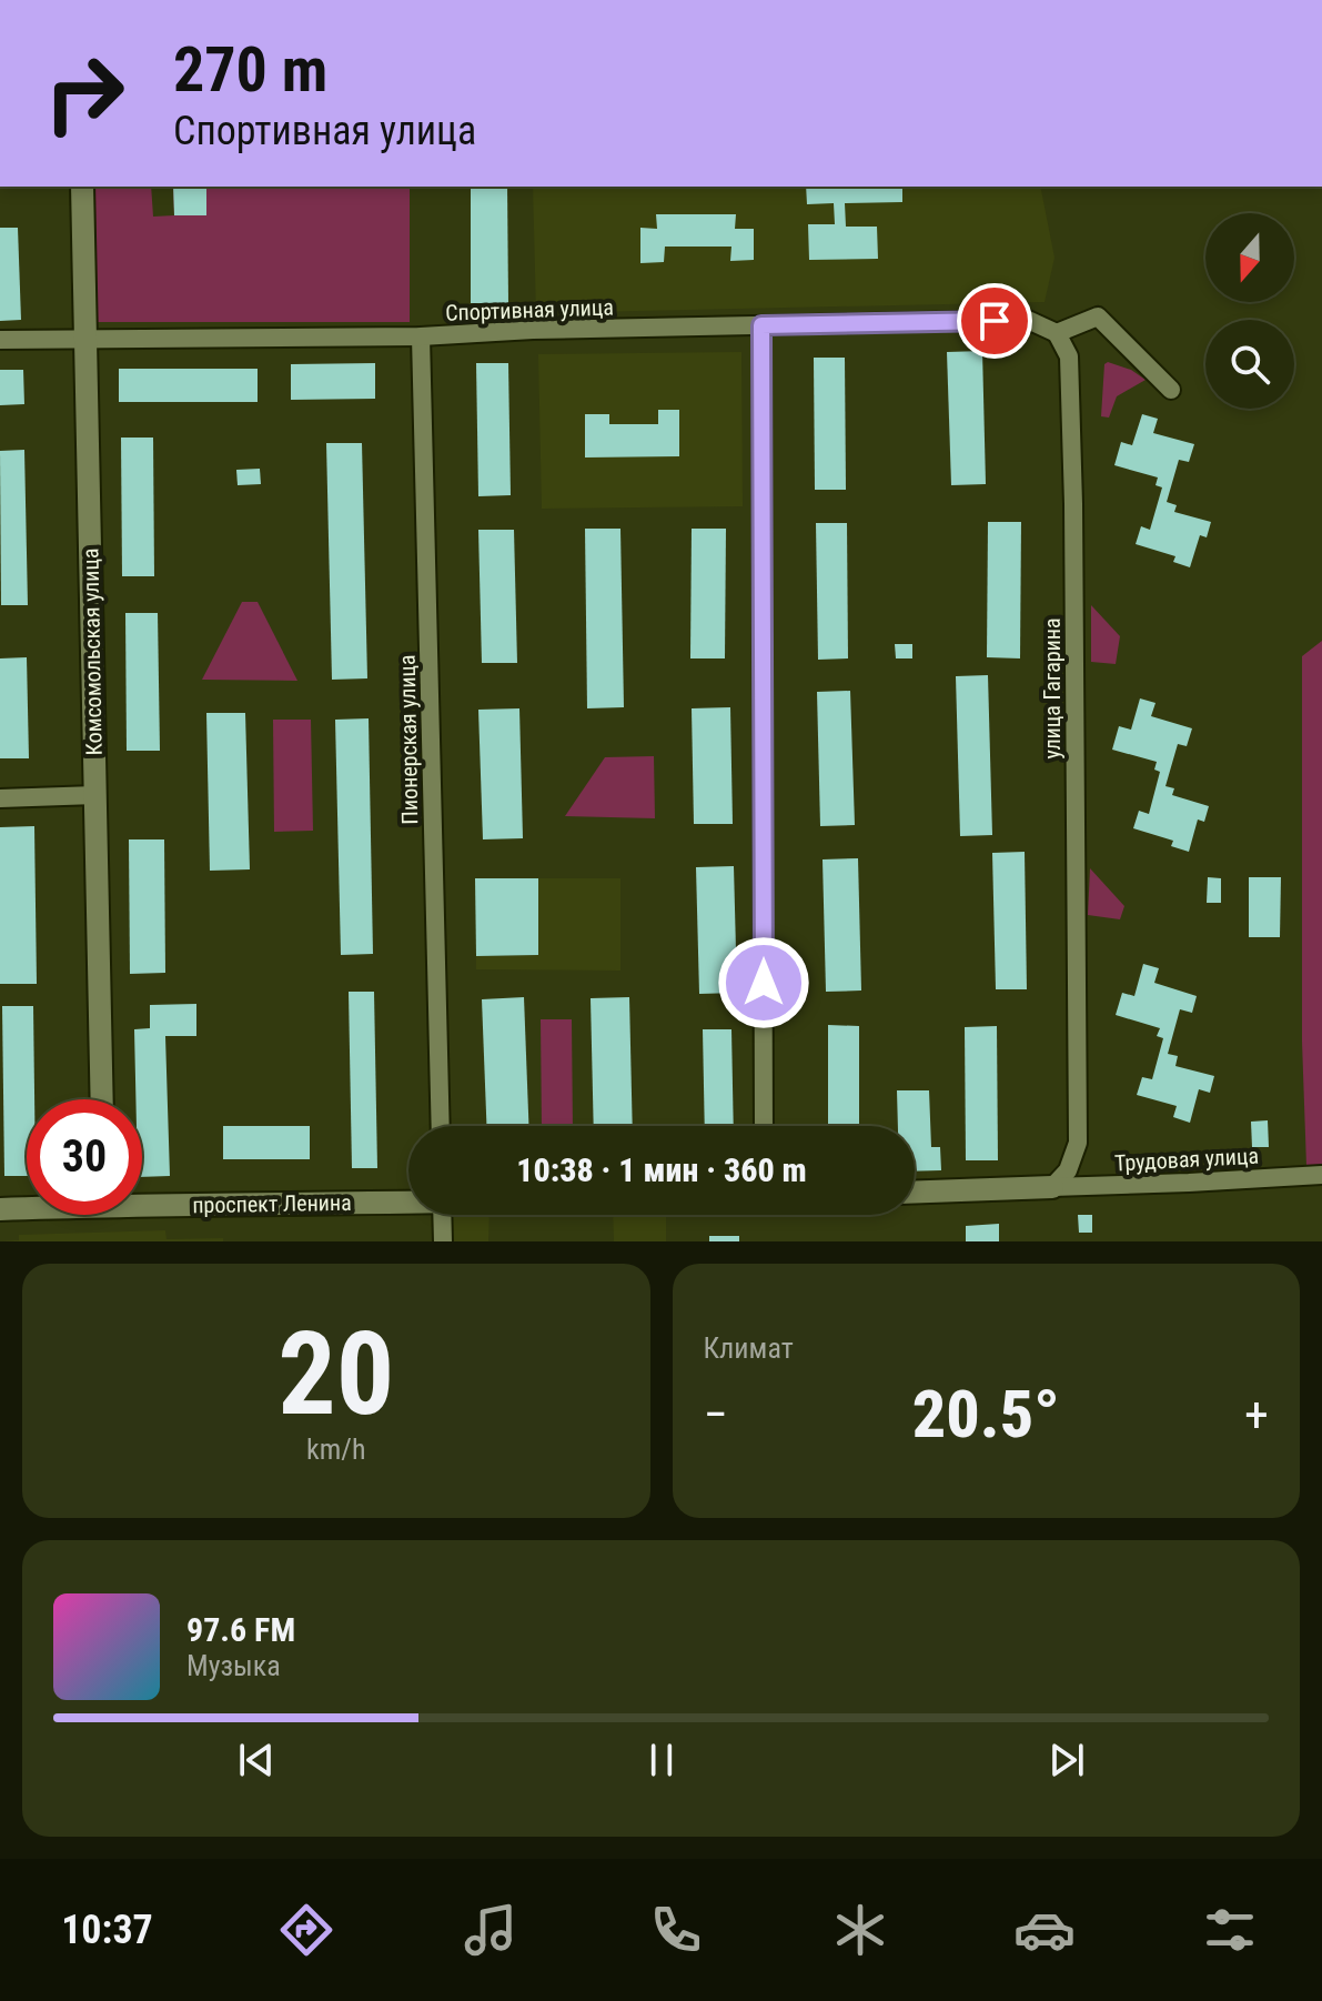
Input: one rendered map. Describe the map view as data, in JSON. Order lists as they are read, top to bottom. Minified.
{"streets":{"street":["Спортивная улица","Комсомольская улица","улица Гагарина","Пионерская улица","Трудовая улица","проспект Ленина"]},"crossings":[["Спортивная улица","Комсомольская улица"],["Спортивная улица","улица Гагарина"],["Спортивная улица","Пионерская улица"],["улица Гагарина","Трудовая улица"]],"north":"bottom","page":{"turn":["270 m","Спортивная улица"],"limit":"30","trip":"10:38 · 1 мин · 360 m","tile":[["20","km/h"],"Климат"],"heat":["−","20.5°","+"],"song":["97.6 FM","Музыка"],"tabs":"10:37"}}
